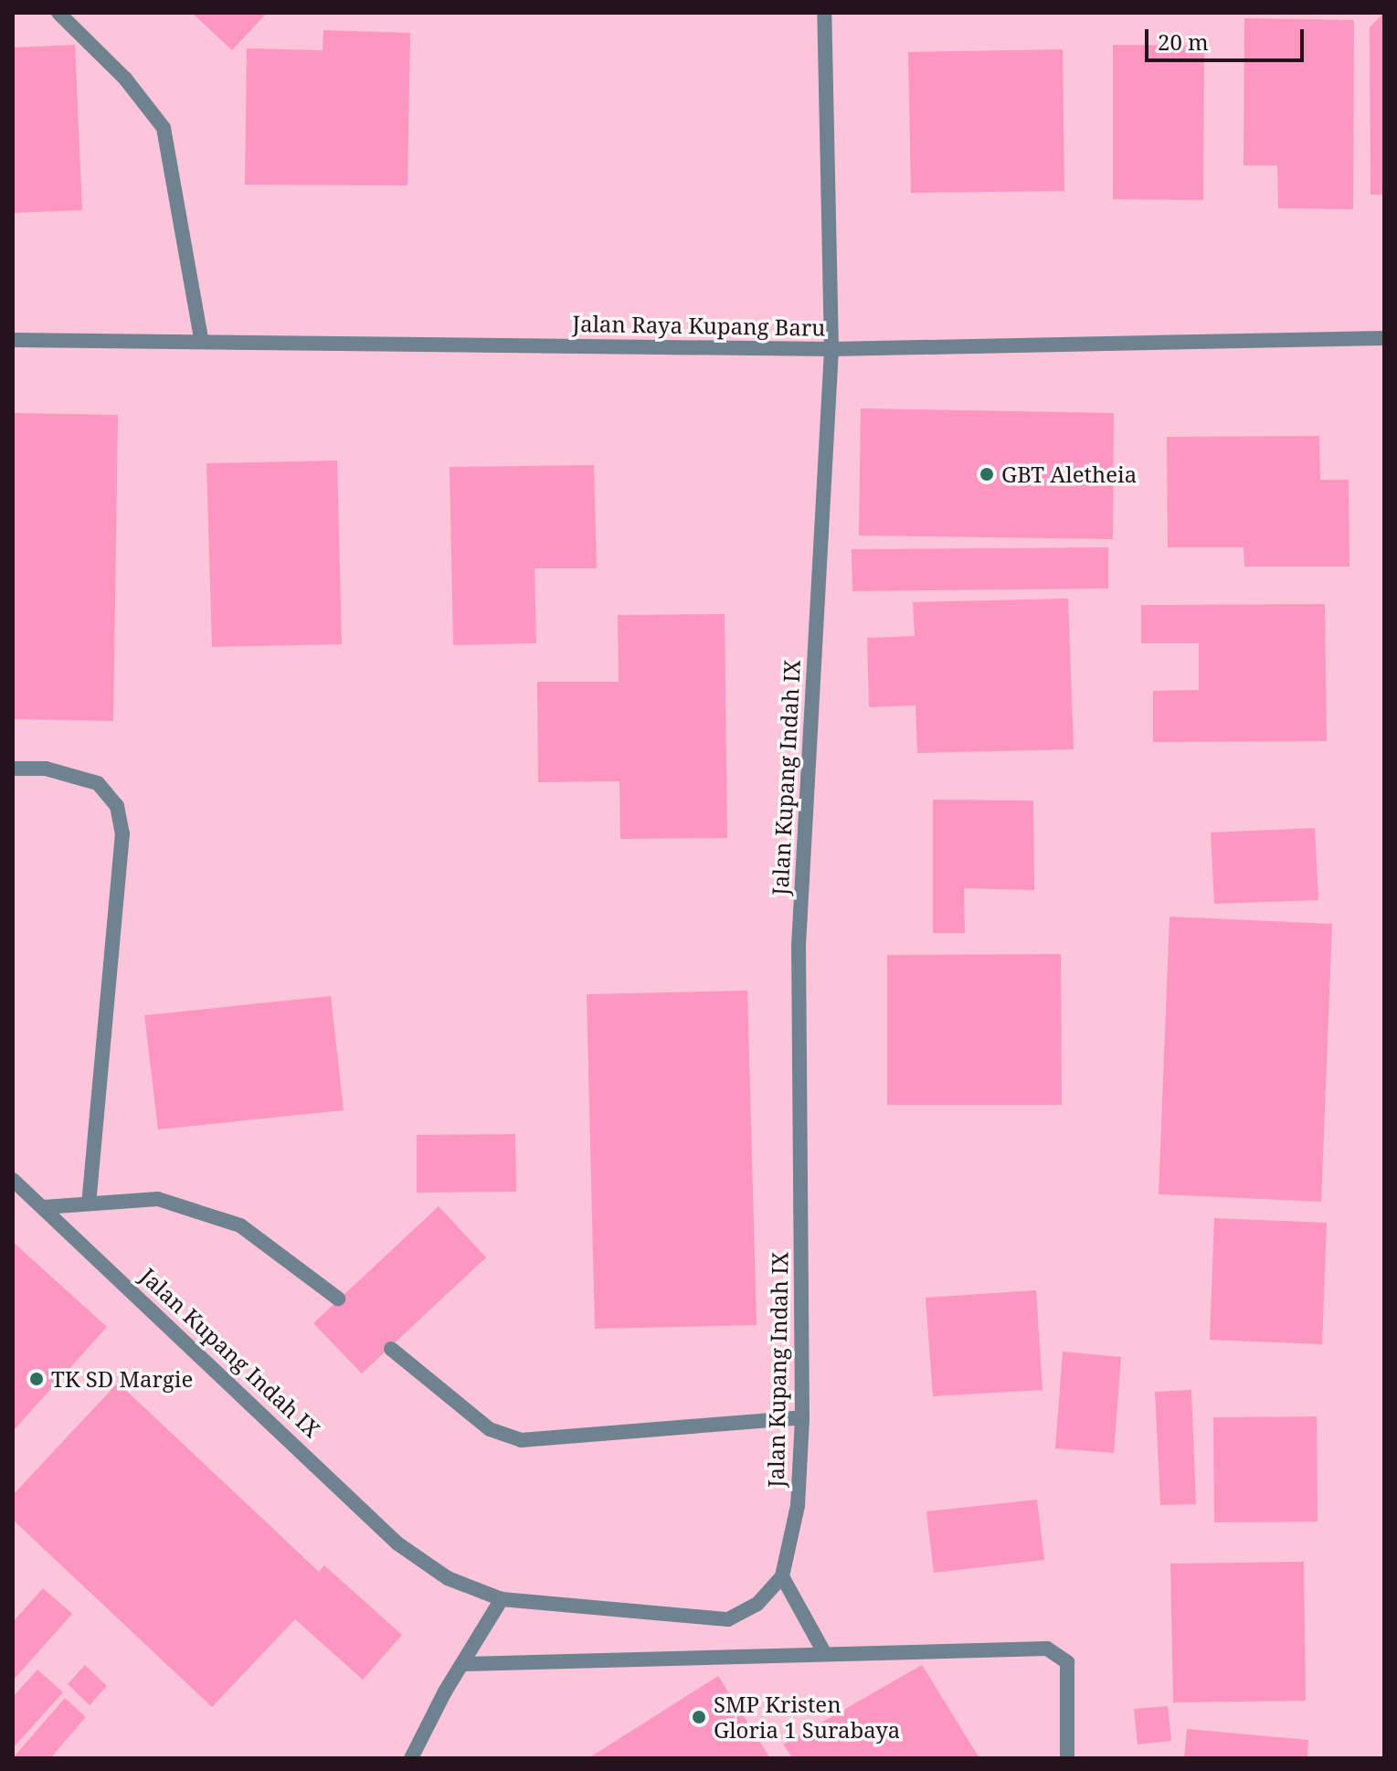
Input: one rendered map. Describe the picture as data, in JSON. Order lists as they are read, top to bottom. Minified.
{"streets":{"street":["Jalan Raya Kupang Baru","Jalan Kupang Indah IX"]},"crossings":[["Jalan Raya Kupang Baru","Jalan Kupang Indah IX"]],"places":["GBT Aletheia","TK SD Margie","SMP Kristen Gloria 1 Surabaya"],"scale_bar":"20 m"}
